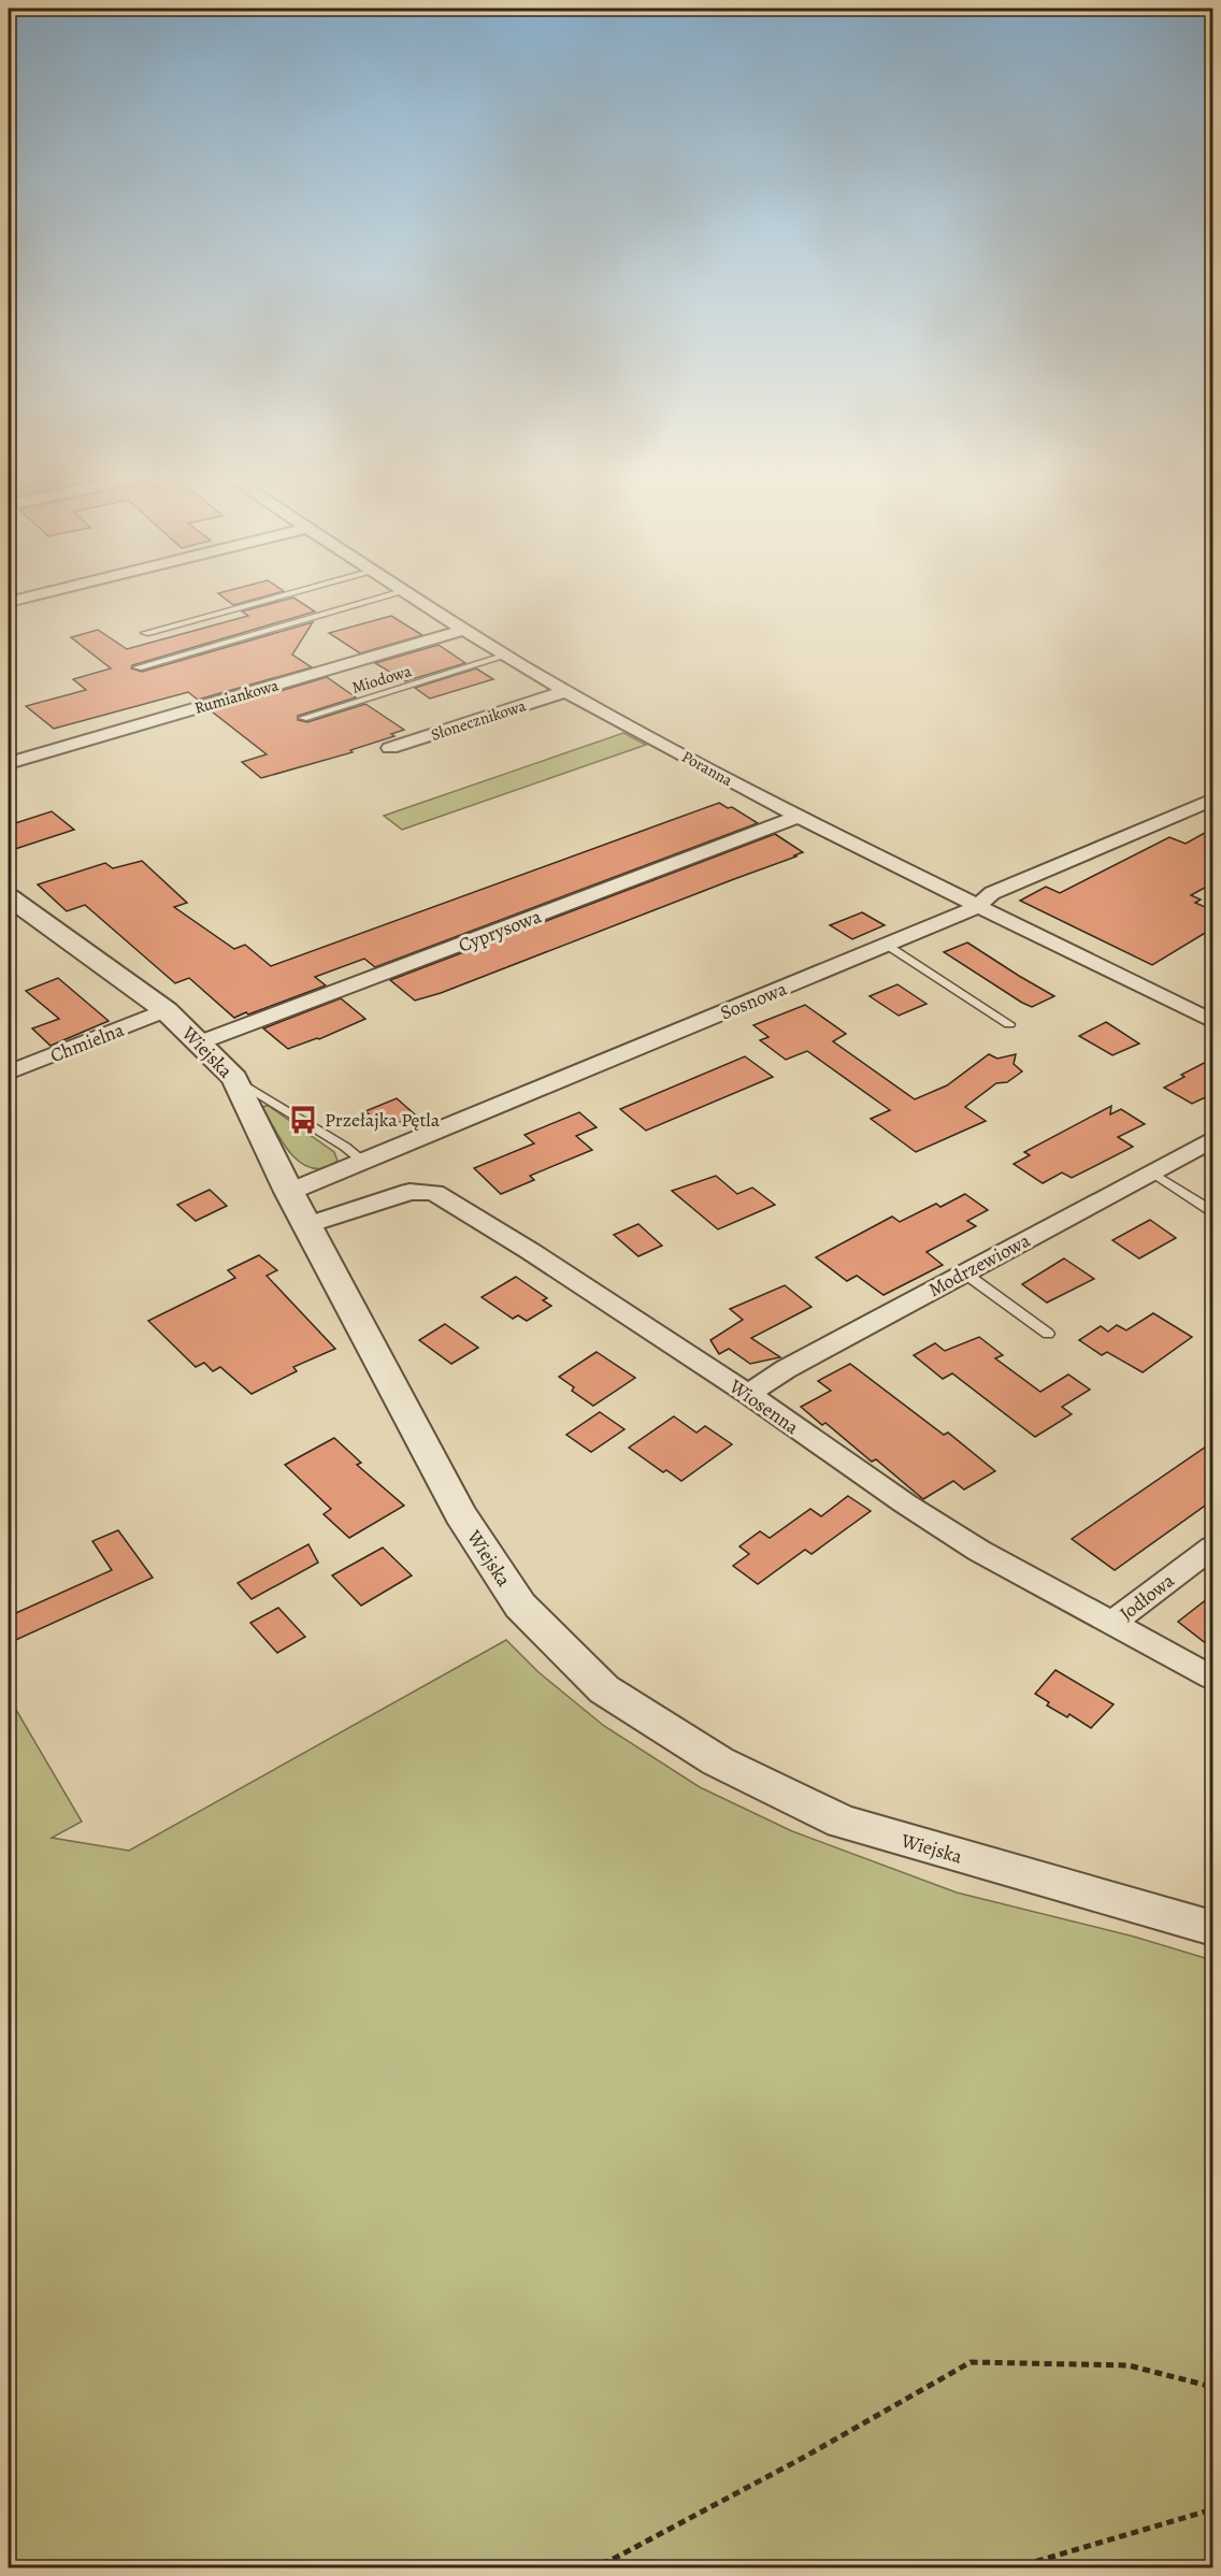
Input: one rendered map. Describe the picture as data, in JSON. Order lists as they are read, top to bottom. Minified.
{"streets":{"street":["Rumiankowa","Słonecznikowa","Poranna","Cyprysowa","Sosnowa","Chmielna","Wiejska","Modrzewiowa","Wiosenna","Jodłowa"],"lane":["Miodowa"]},"crossings":[["Miodowa","Poranna"],["Rumiankowa","Poranna"],["Słonecznikowa","Poranna"],["Poranna","Cyprysowa"],["Poranna","Sosnowa"],["Cyprysowa","Wiejska"],["Sosnowa","Wiejska"],["Chmielna","Wiejska"],["Wiejska","Wiosenna"],["Modrzewiowa","Wiosenna"],["Wiosenna","Jodłowa"]],"places":{"bus stop":["Przełajka Pętla"]}}
